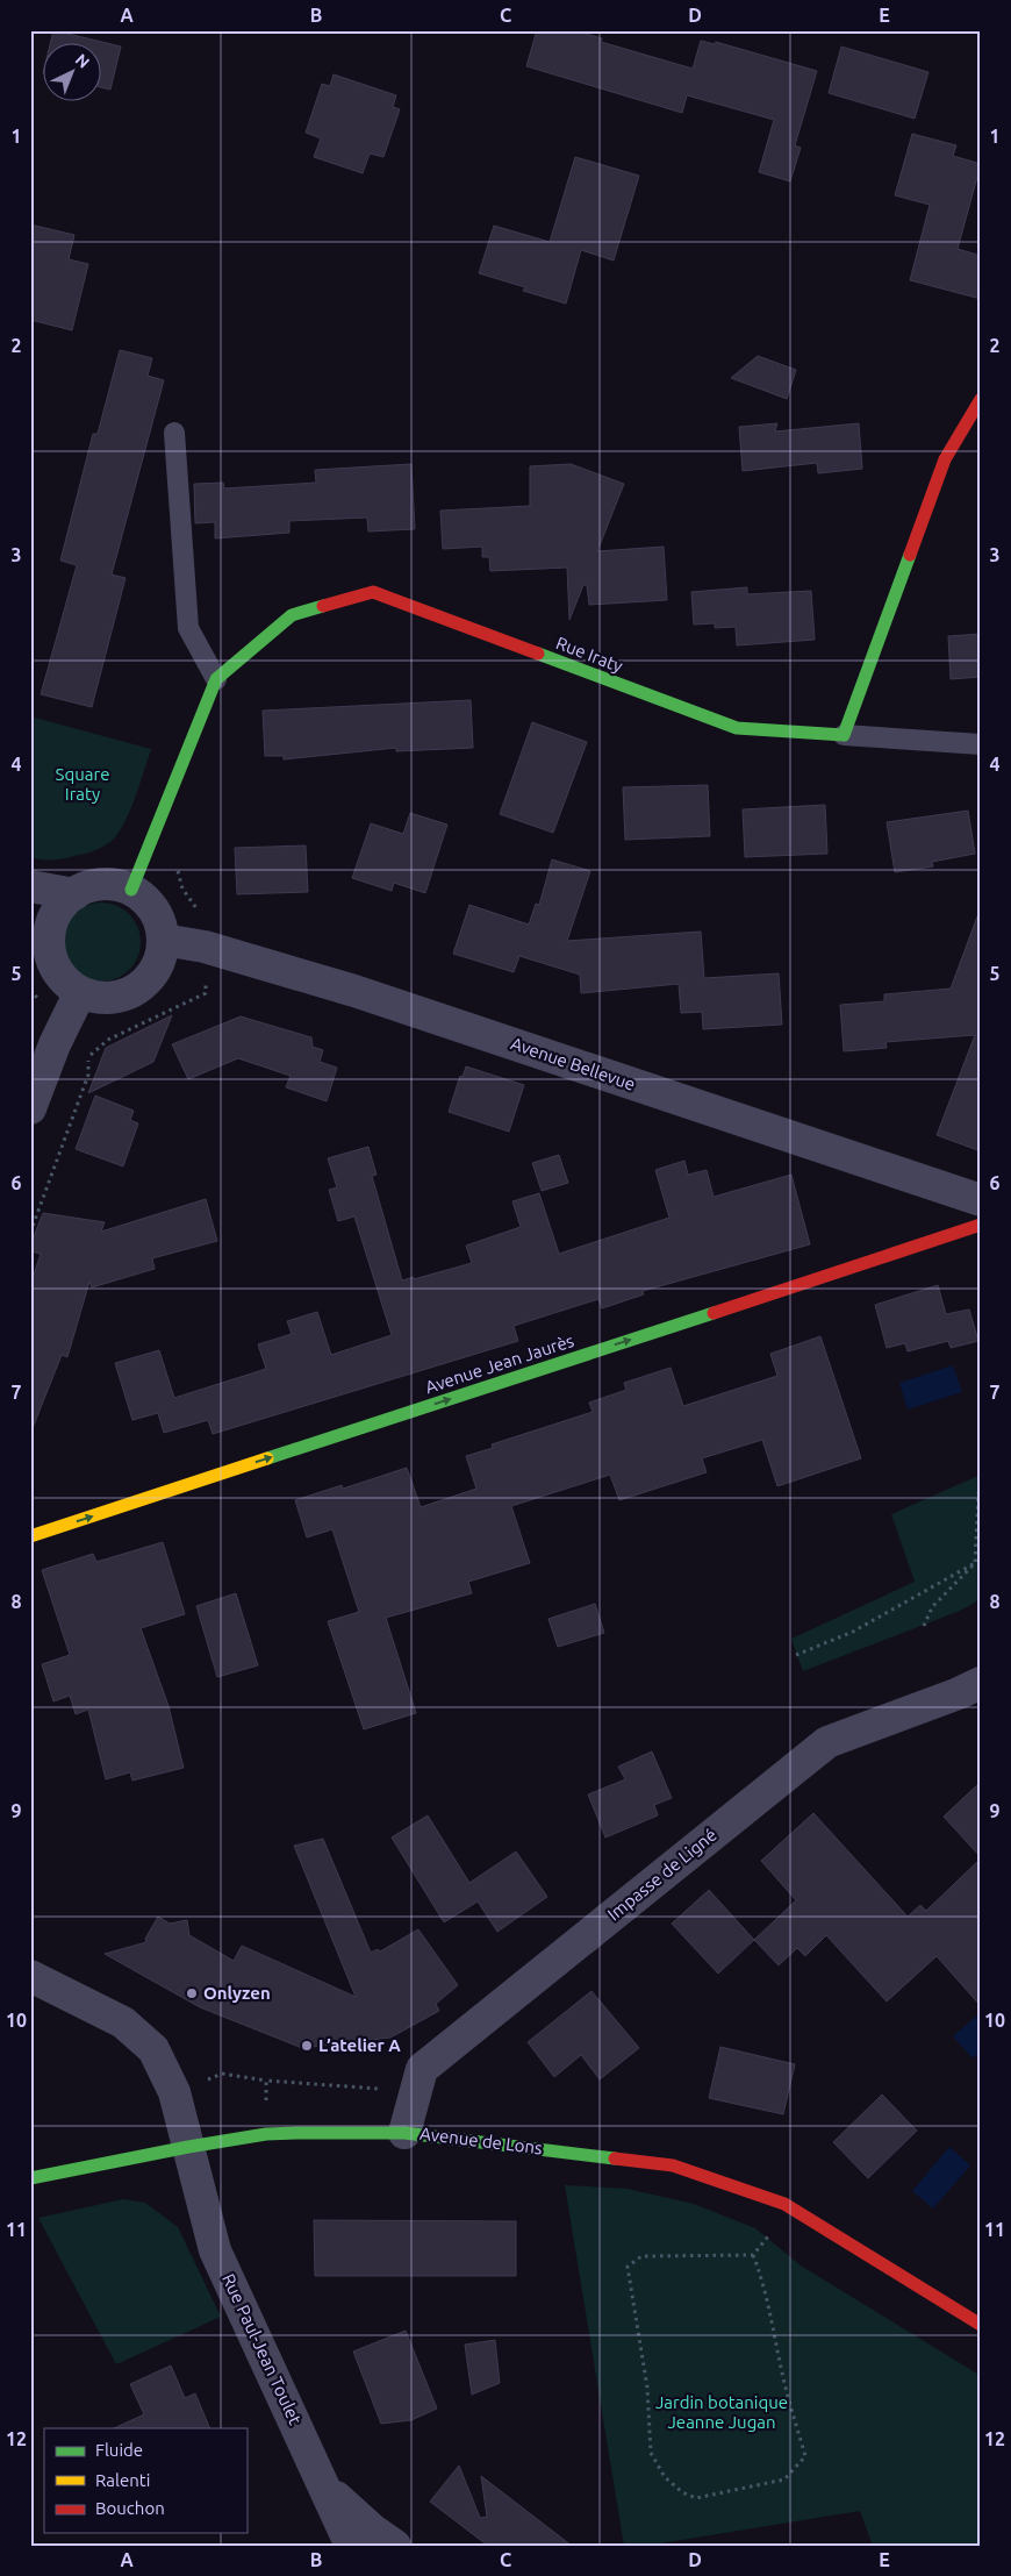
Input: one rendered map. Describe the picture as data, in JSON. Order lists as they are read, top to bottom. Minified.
{"streets":{"street":["Rue Iraty","Avenue Bellevue","Avenue Jean Jaurès","Impasse de Ligné","Avenue de Lons","Rue Paul-Jean Toulet"]},"crossings":[["Rue Iraty","Avenue Bellevue"],["Impasse de Ligné","Avenue de Lons"],["Avenue de Lons","Rue Paul-Jean Toulet"]],"one_way":["Avenue Jean Jaurès"],"parks":["Square Iraty","Jardin botanique Jeanne Jugan"],"places":["Onlyzen","L’atelier A"],"legend":["Fluide","Ralenti","Bouchon"],"north":"top right","grid":{"columns":["A","B","C","D","E"],"rows":["1","2","3","4","5","6","7","8","9","10","11","12"]}}
